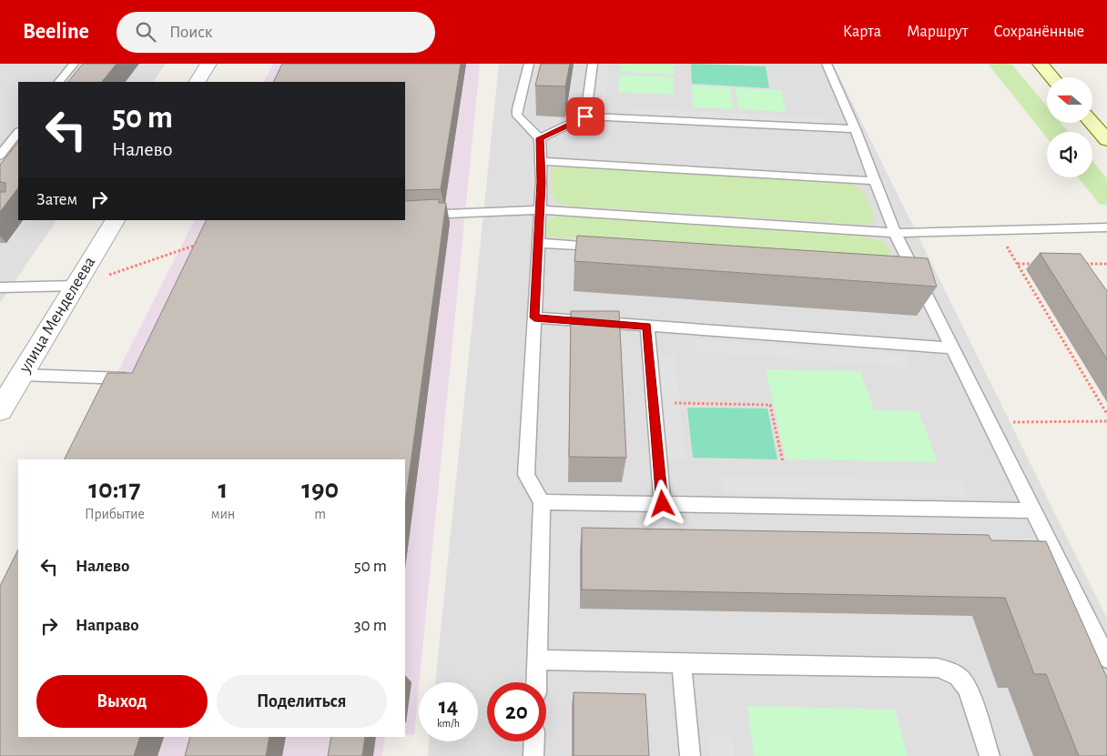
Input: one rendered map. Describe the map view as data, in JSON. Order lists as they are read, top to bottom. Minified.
{"streets":{"street":["улица Менделеева"]},"north":"left","page":{"header":"Beeline","search":"Поиск","nav":["Карта","Маршрут","Сохранённые"],"turn":["50 m","Налево"],"then":"Затем","eta":["10:17","Прибытие","1","мин","190","m"],"list":[{"name":"Налево","value":"50 m"},{"name":"Направо","value":"30 m"}],"buttons":["Выход","Поделиться"],"speed":"14 km/h","limit":"20"}}
